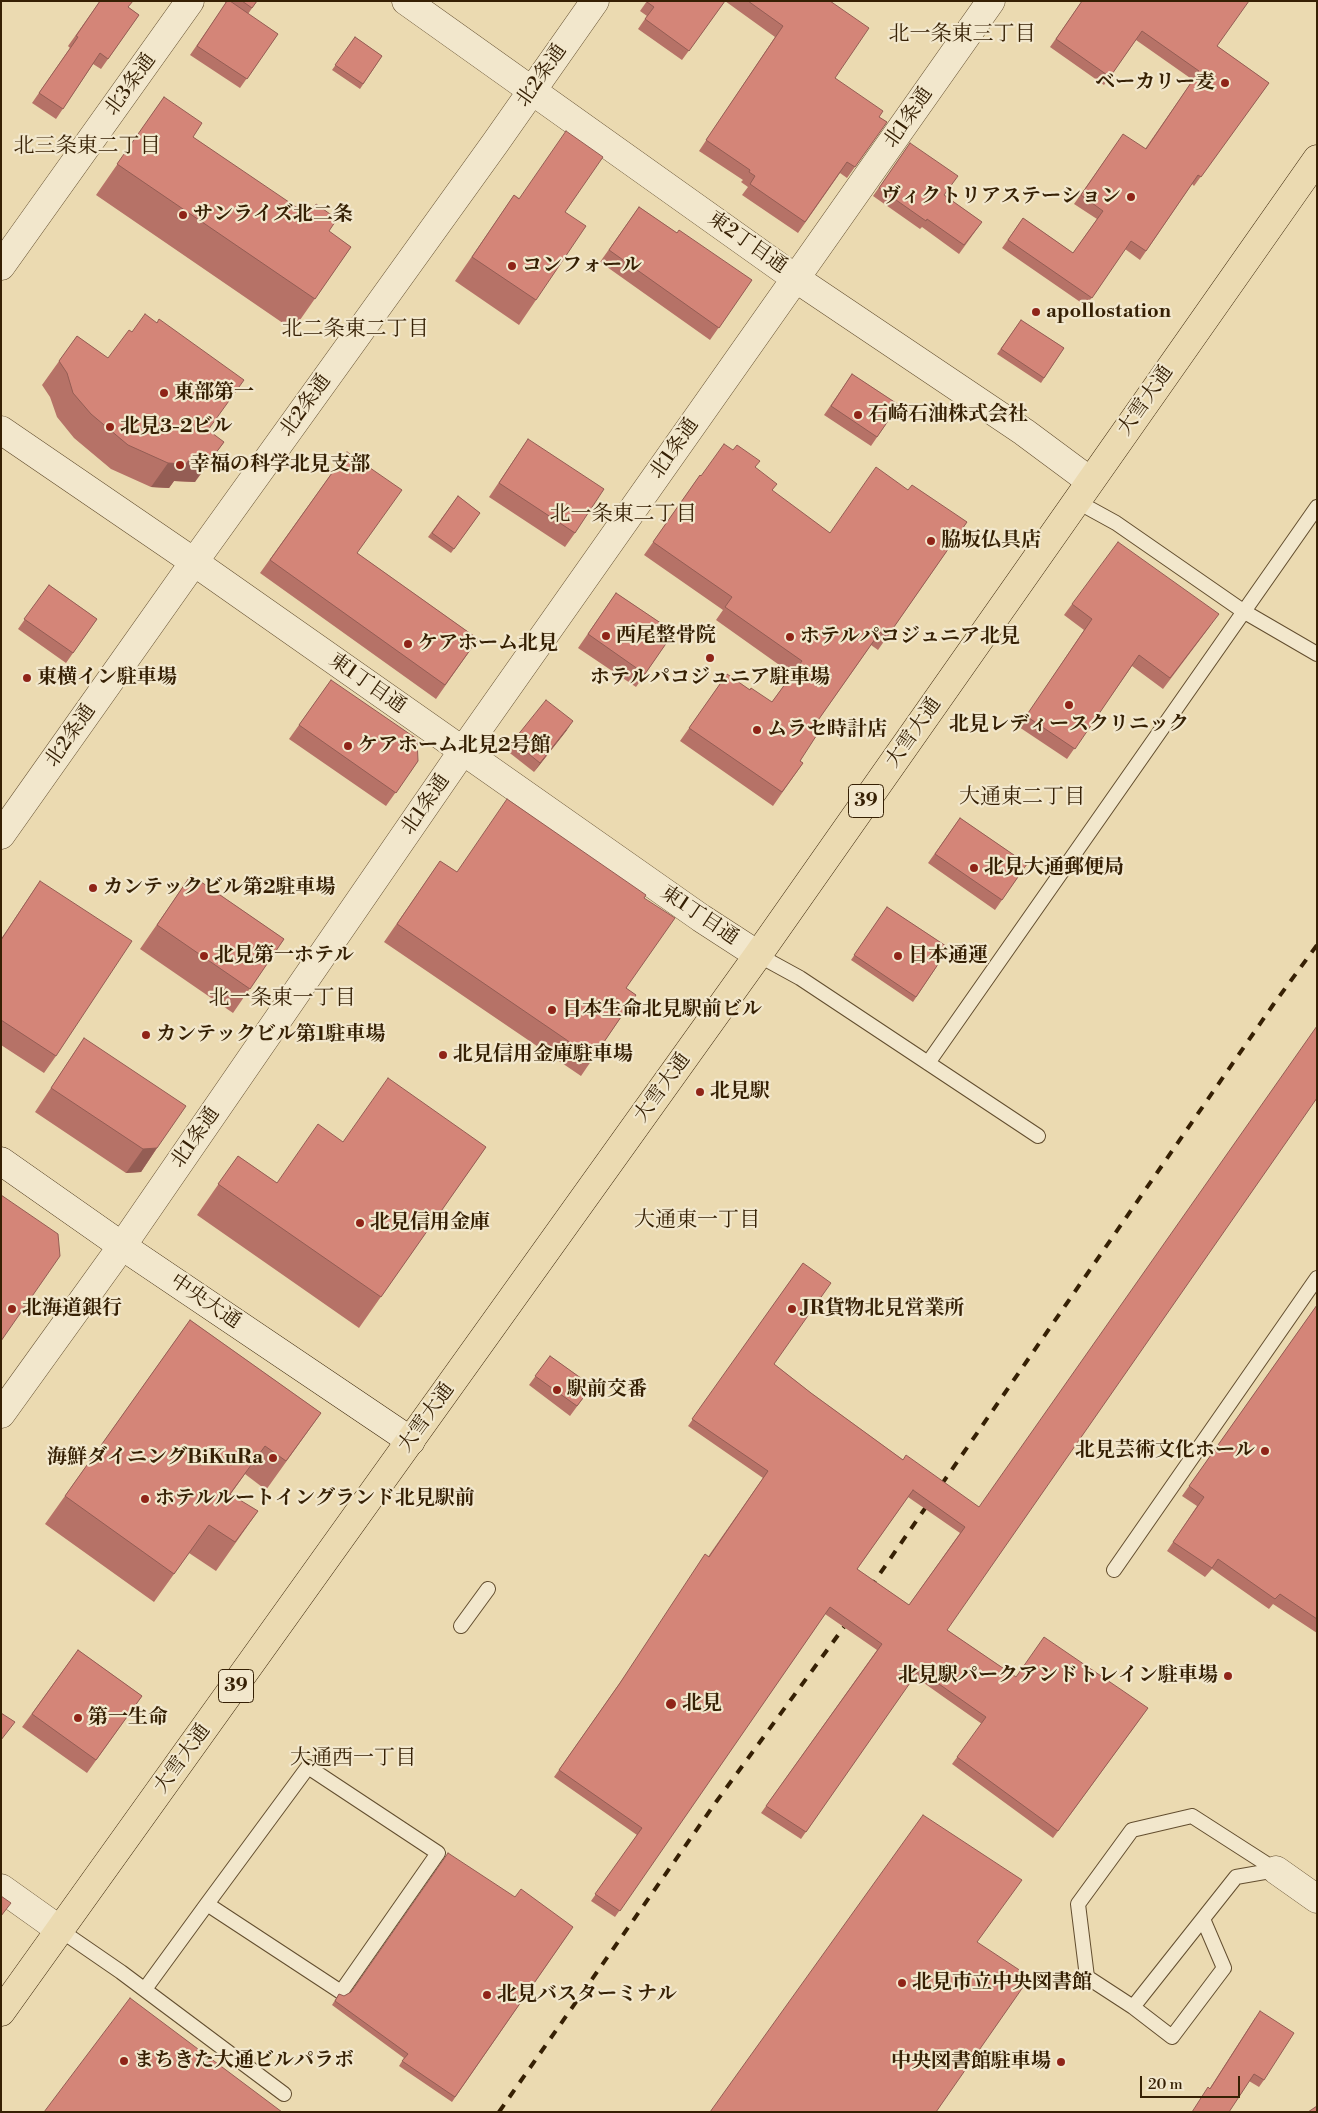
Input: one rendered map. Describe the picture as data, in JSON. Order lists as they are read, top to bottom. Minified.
{"streets":{"highway":["大雪大通","39"],"street":["北2条通","北3条通","北1条通","東2丁目通","東1丁目通","中央大通"]},"crossings":[["北2条通","東2丁目通"],["北2条通","東1丁目通"],["北1条通","東2丁目通"],["北1条通","東1丁目通"],["北1条通","中央大通"],["東2丁目通","大雪大通"],["大雪大通","東1丁目通"],["大雪大通","中央大通"]],"districts":["北一条東三丁目","北三条東二丁目","北二条東二丁目","北一条東二丁目","大通東二丁目","北一条東一丁目","大通東一丁目","大通西一丁目"],"places":["ベーカリー麦","ヴィクトリアステーション","サンライズ北二条","コンフォール","apollostation","東部第一","石崎石油株式会社","北見3-2ビル","幸福の科学北見支部","脇坂仏具店","西尾整骨院","ホテルパコジュニア北見","ケアホーム北見","ホテルパコジュニア駐車場","東横イン駐車場","北見レディースクリニック","ムラセ時計店","ケアホーム北見2号館","北見大通郵便局","カンテックビル第2駐車場","北見第一ホテル","日本通運","日本生命北見駅前ビル","カンテックビル第1駐車場","北見信用金庫駐車場","北見駅","北見信用金庫","北海道銀行","JR貨物北見営業所","駅前交番","北見芸術文化ホール","海鮮ダイニングBiKuRa","ホテルルートイングランド北見駅前","北見駅パークアンドトレイン駐車場","北見","第一生命","北見市立中央図書館","北見バスターミナル","まちきた大通ビルパラボ","中央図書館駐車場"],"scale_bar":"20 m"}
